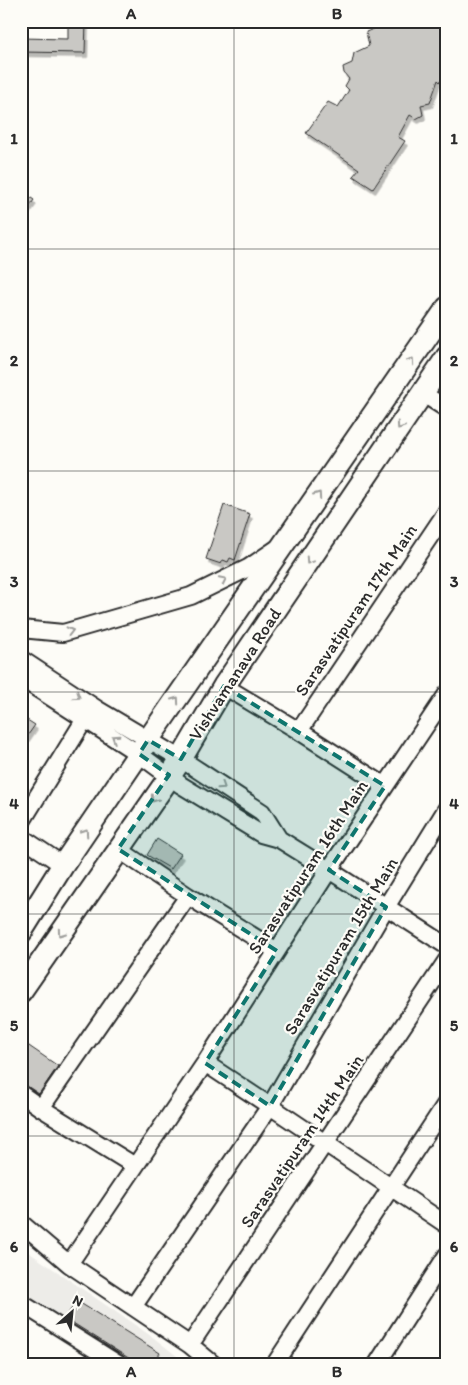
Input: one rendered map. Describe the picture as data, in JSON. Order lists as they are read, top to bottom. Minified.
{"streets":{"main road":["Vishvamanava Road"],"street":["Sarasvatipuram 17th Main","Sarasvatipuram 16th Main","Sarasvatipuram 15th Main","Sarasvatipuram 14th Main"]},"north":"top right","grid":{"columns":["A","B"],"rows":["1","2","3","4","5","6"]}}
